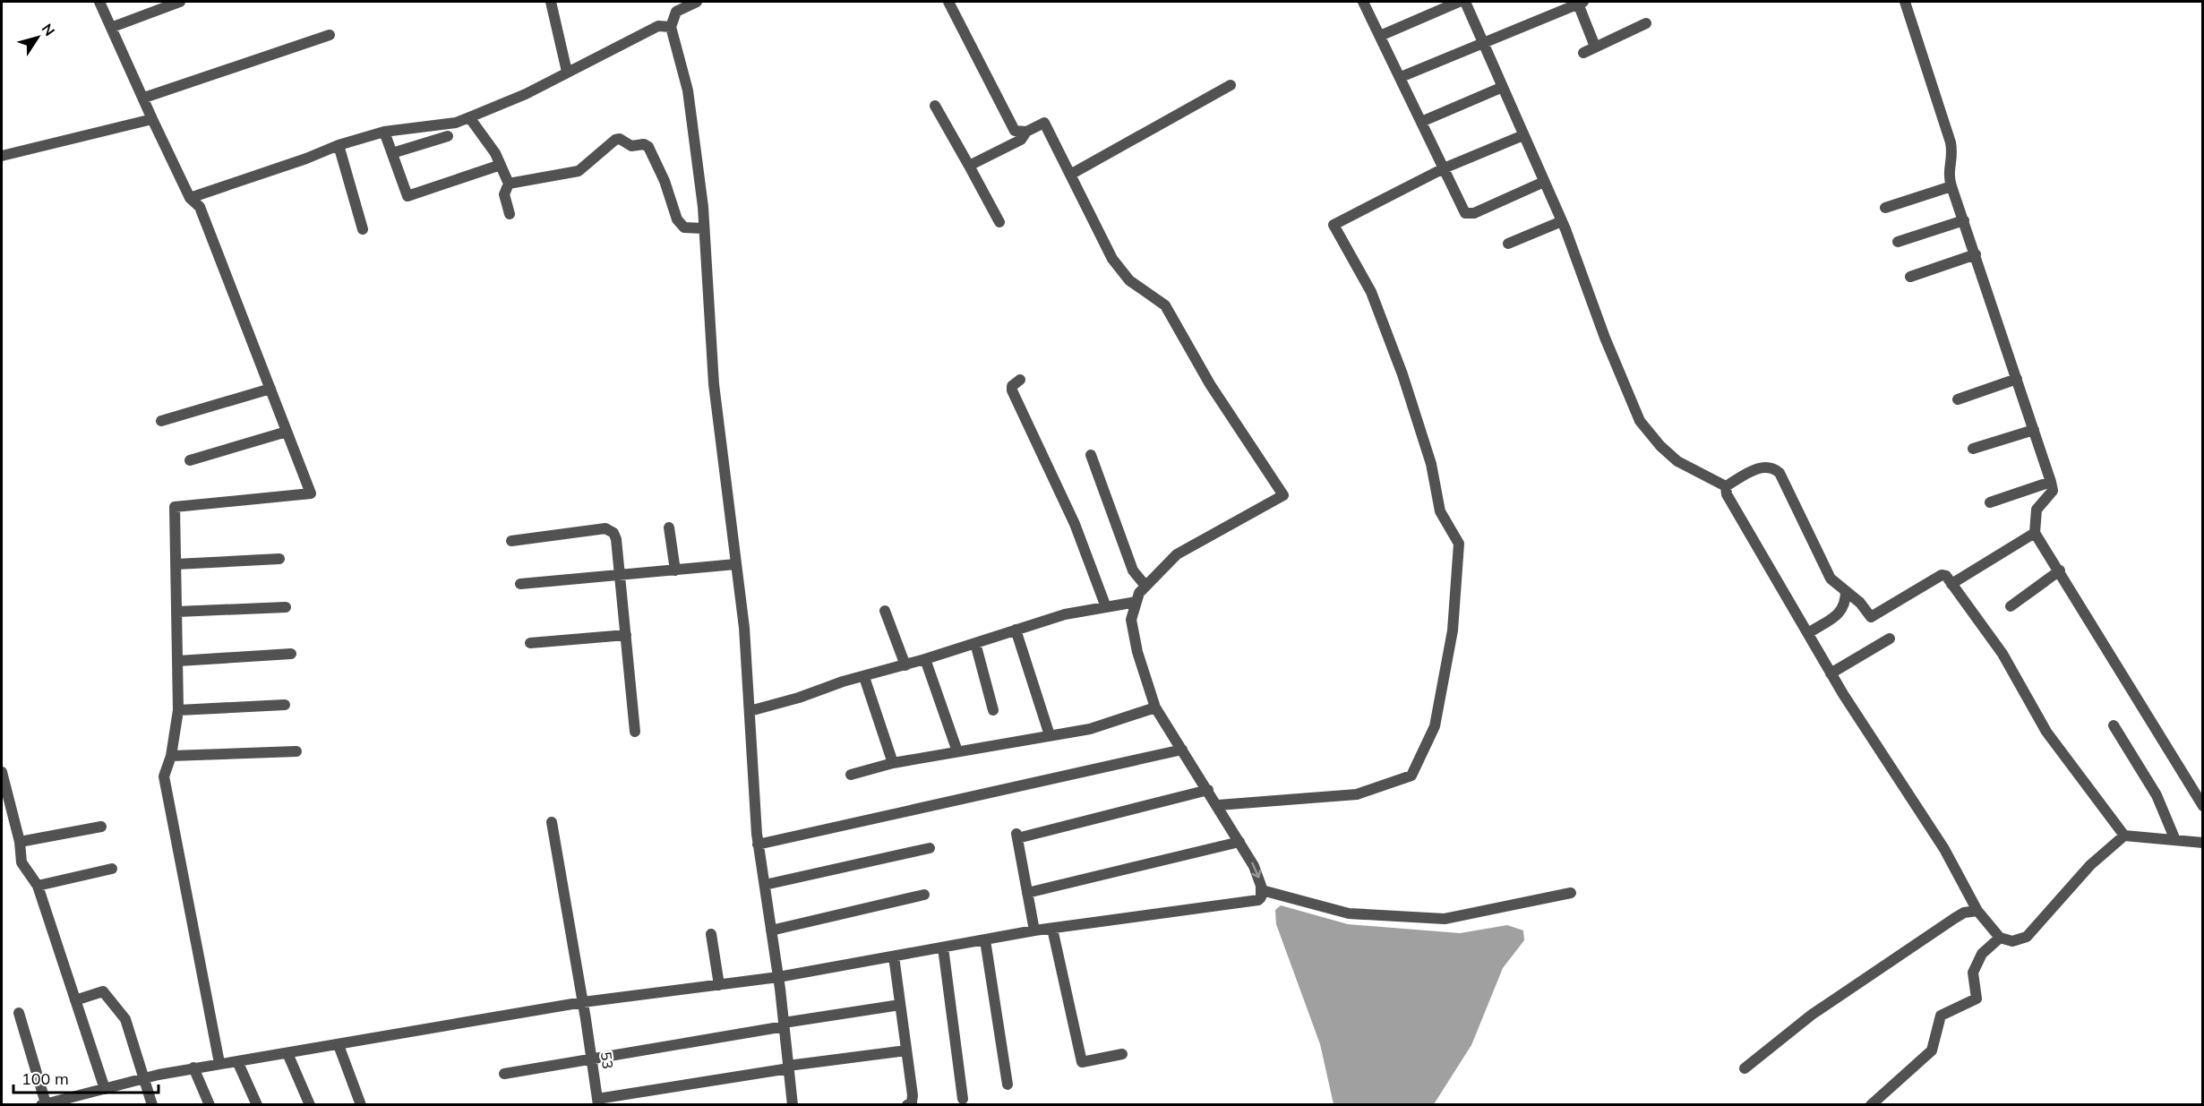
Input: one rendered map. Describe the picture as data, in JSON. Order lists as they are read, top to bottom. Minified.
{"streets":{"street":["53"]},"scale_bar":"100 m","north":"top right"}
